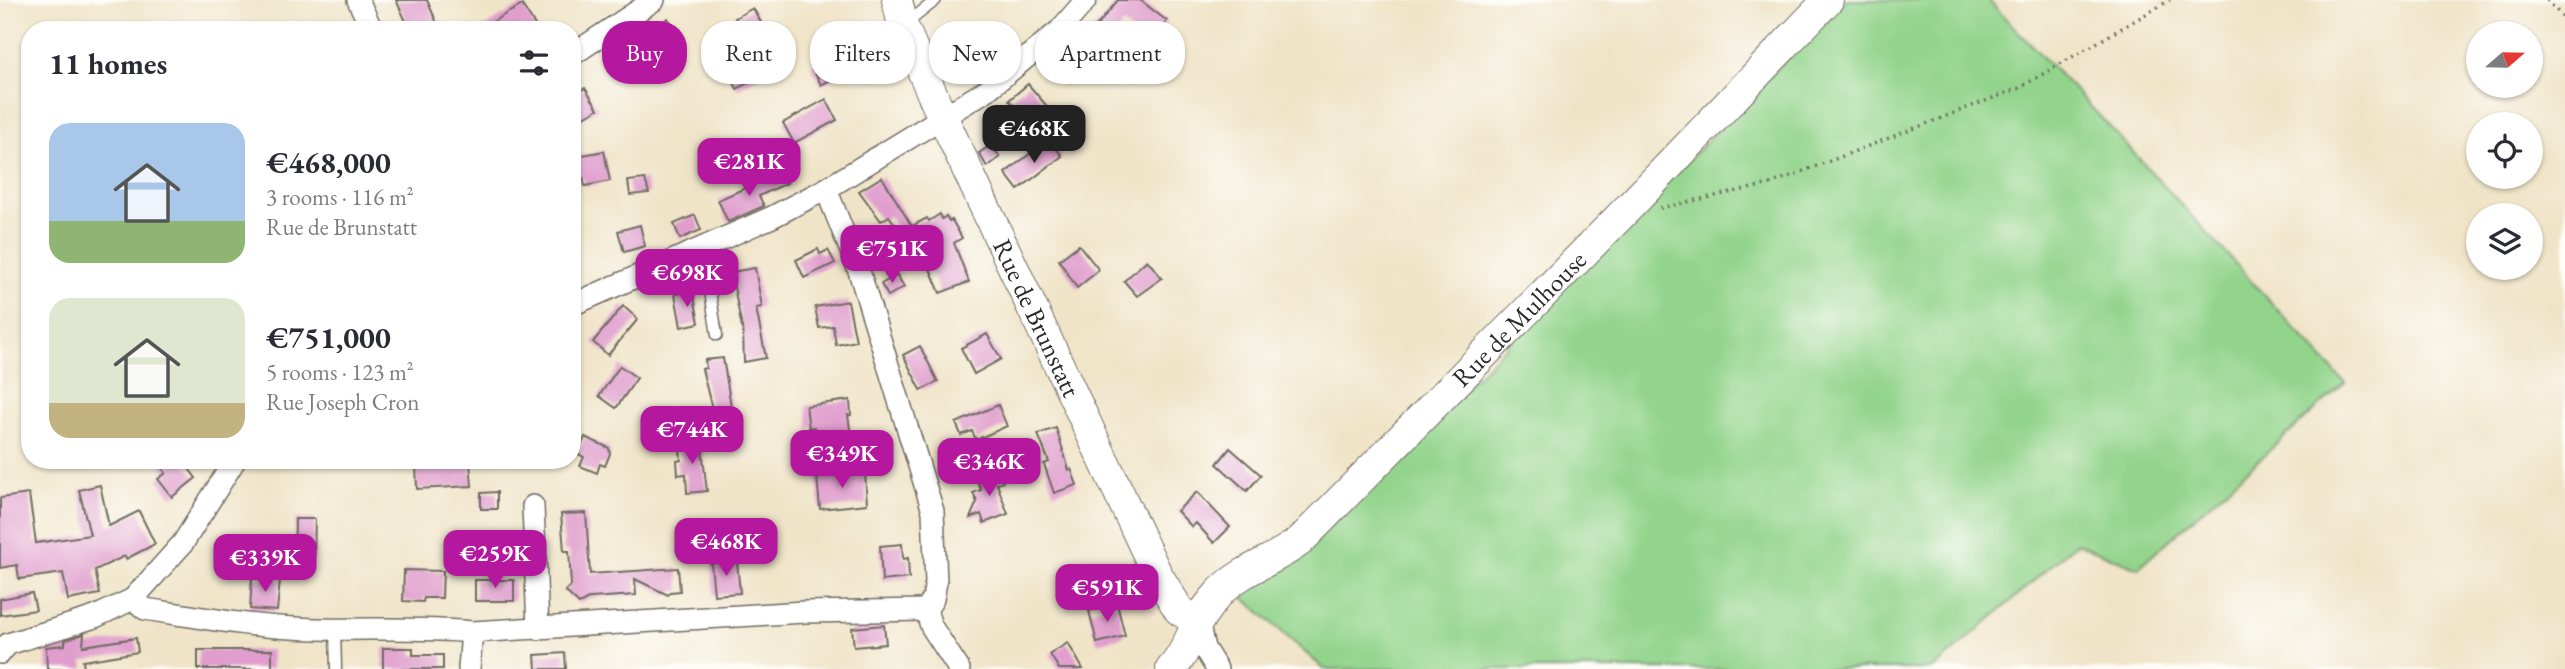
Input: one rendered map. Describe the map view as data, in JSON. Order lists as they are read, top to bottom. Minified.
{"streets":{"main road":["Rue de Brunstatt","Rue de Mulhouse"]},"crossings":[["Rue de Brunstatt","Rue de Mulhouse"]],"north":"right","page":{"chip":["Buy","Rent","Filters","New","Apartment"],"heading":"11 homes","price":["€468K","€281K","€751K","€698K","€744K","€349K","€346K","€468K","€259K","€339K","€591K"],"list":[{"name":"€468,000","note":"3 rooms · 116 m² · Rue de Brunstatt"},{"name":"€751,000","note":"5 rooms · 123 m² · Rue Joseph Cron"}]}}
